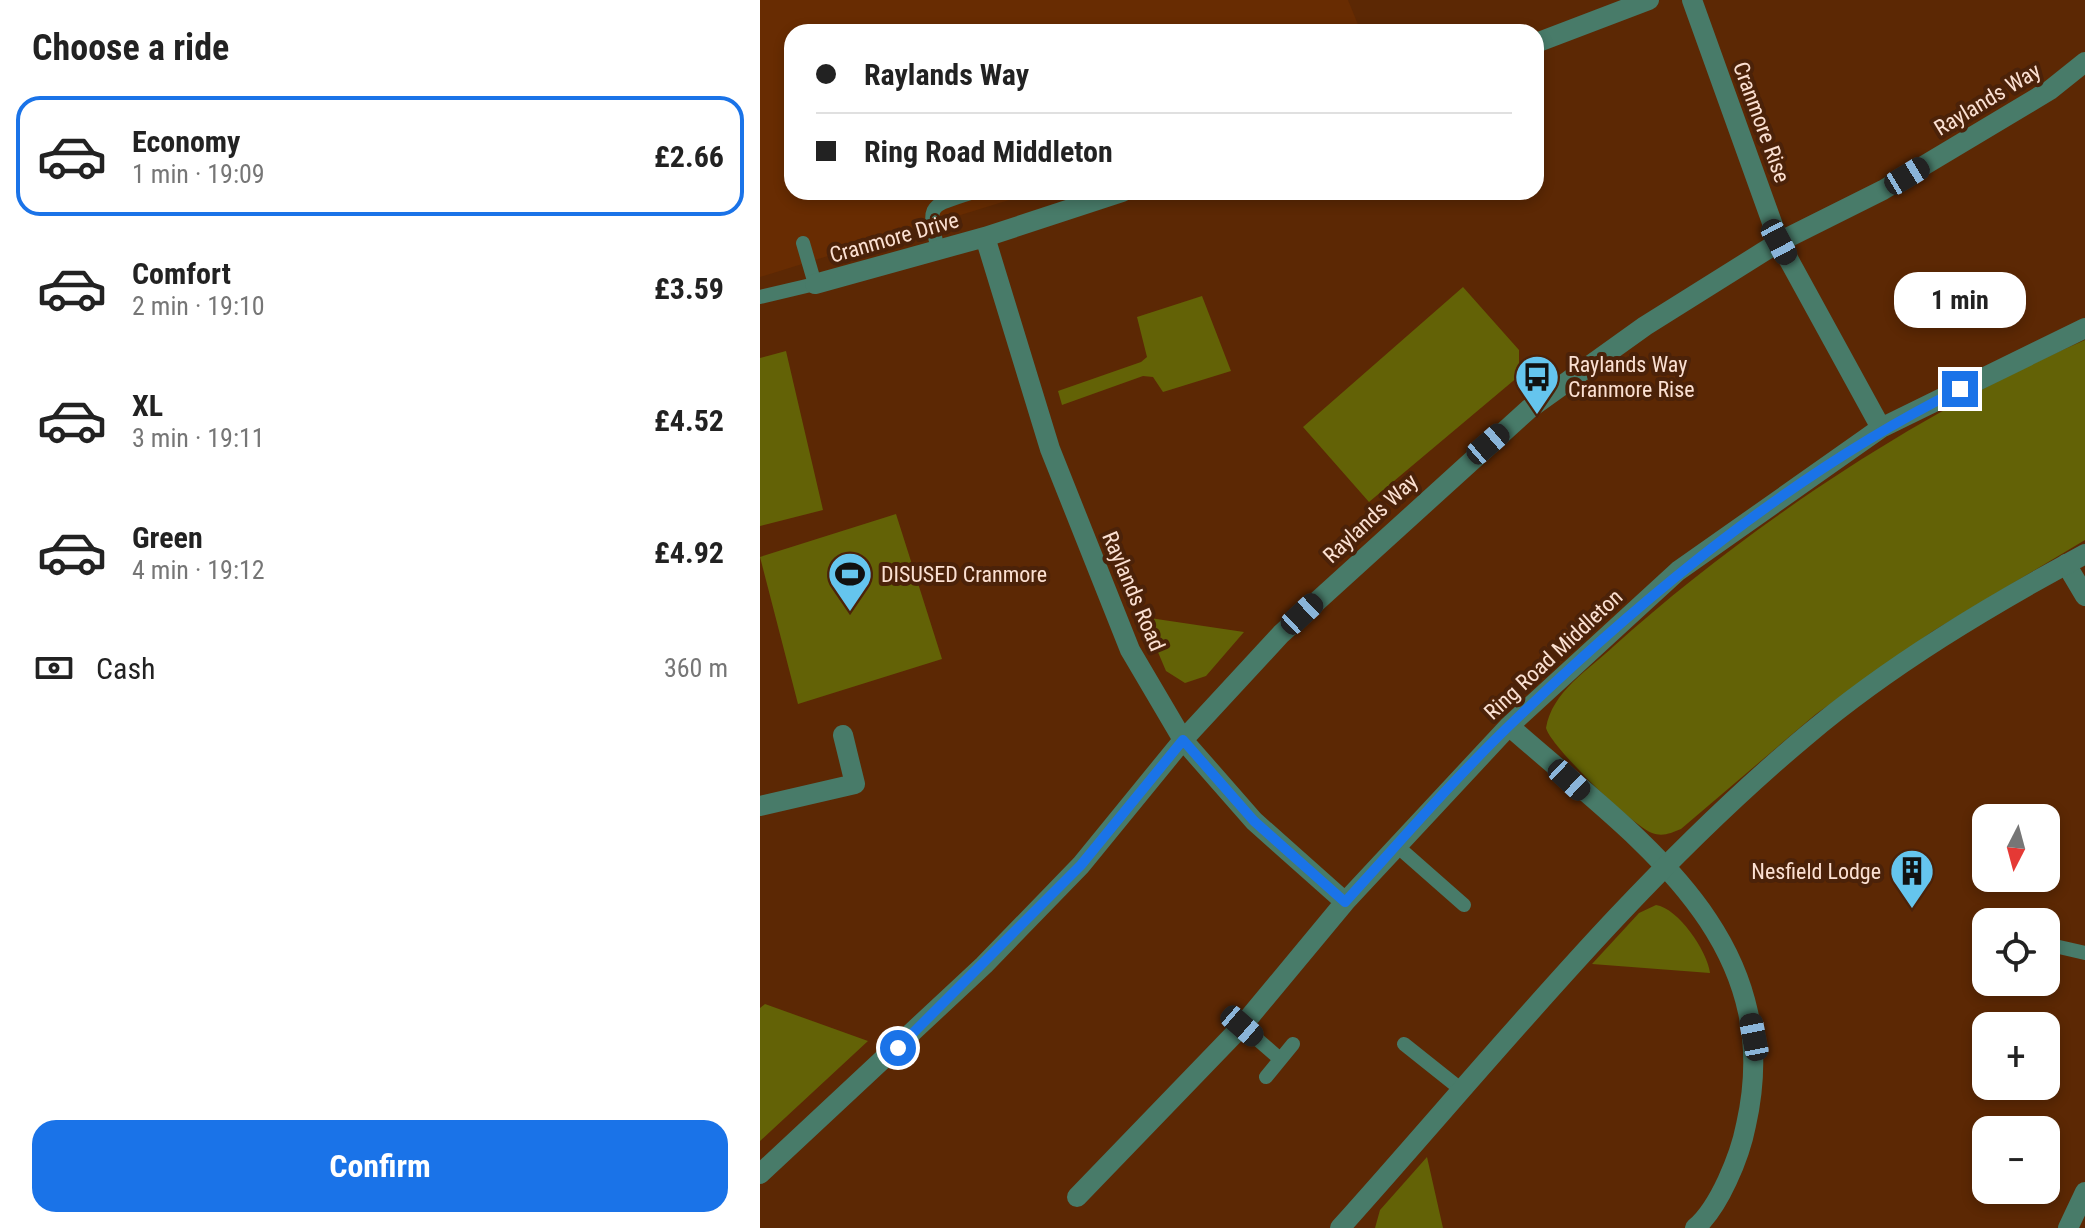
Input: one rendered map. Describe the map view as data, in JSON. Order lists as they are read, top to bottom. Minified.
{"streets":{"street":["Raylands Way","Cranmore Rise","Cranmore Drive","Raylands Road","Ring Road Middleton"]},"crossings":[["Raylands Way","Cranmore Rise"],["Raylands Way","Raylands Road"],["Cranmore Rise","Ring Road Middleton"],["Cranmore Drive","Raylands Road"],["Raylands Road","Ring Road Middleton"]],"places":{"bus stop":["Raylands Way Cranmore Rise"],"sports":["DISUSED Cranmore"],"building":["Nesfield Lodge"]},"north":"bottom","page":{"heading":"Choose a ride","banner":["Raylands Way","Ring Road Middleton"],"list":[{"name":"Economy","note":"1 min · 19:09","value":"£2.66"},{"name":"Comfort","note":"2 min · 19:10","value":"£3.59"},{"name":"XL","note":"3 min · 19:11","value":"£4.52"},{"name":"Green","note":"4 min · 19:12","value":"£4.92"}],"bubble":"1 min","pay":["Cash","360 m"],"map_buttons":["+","−"],"buttons":"Confirm"}}
